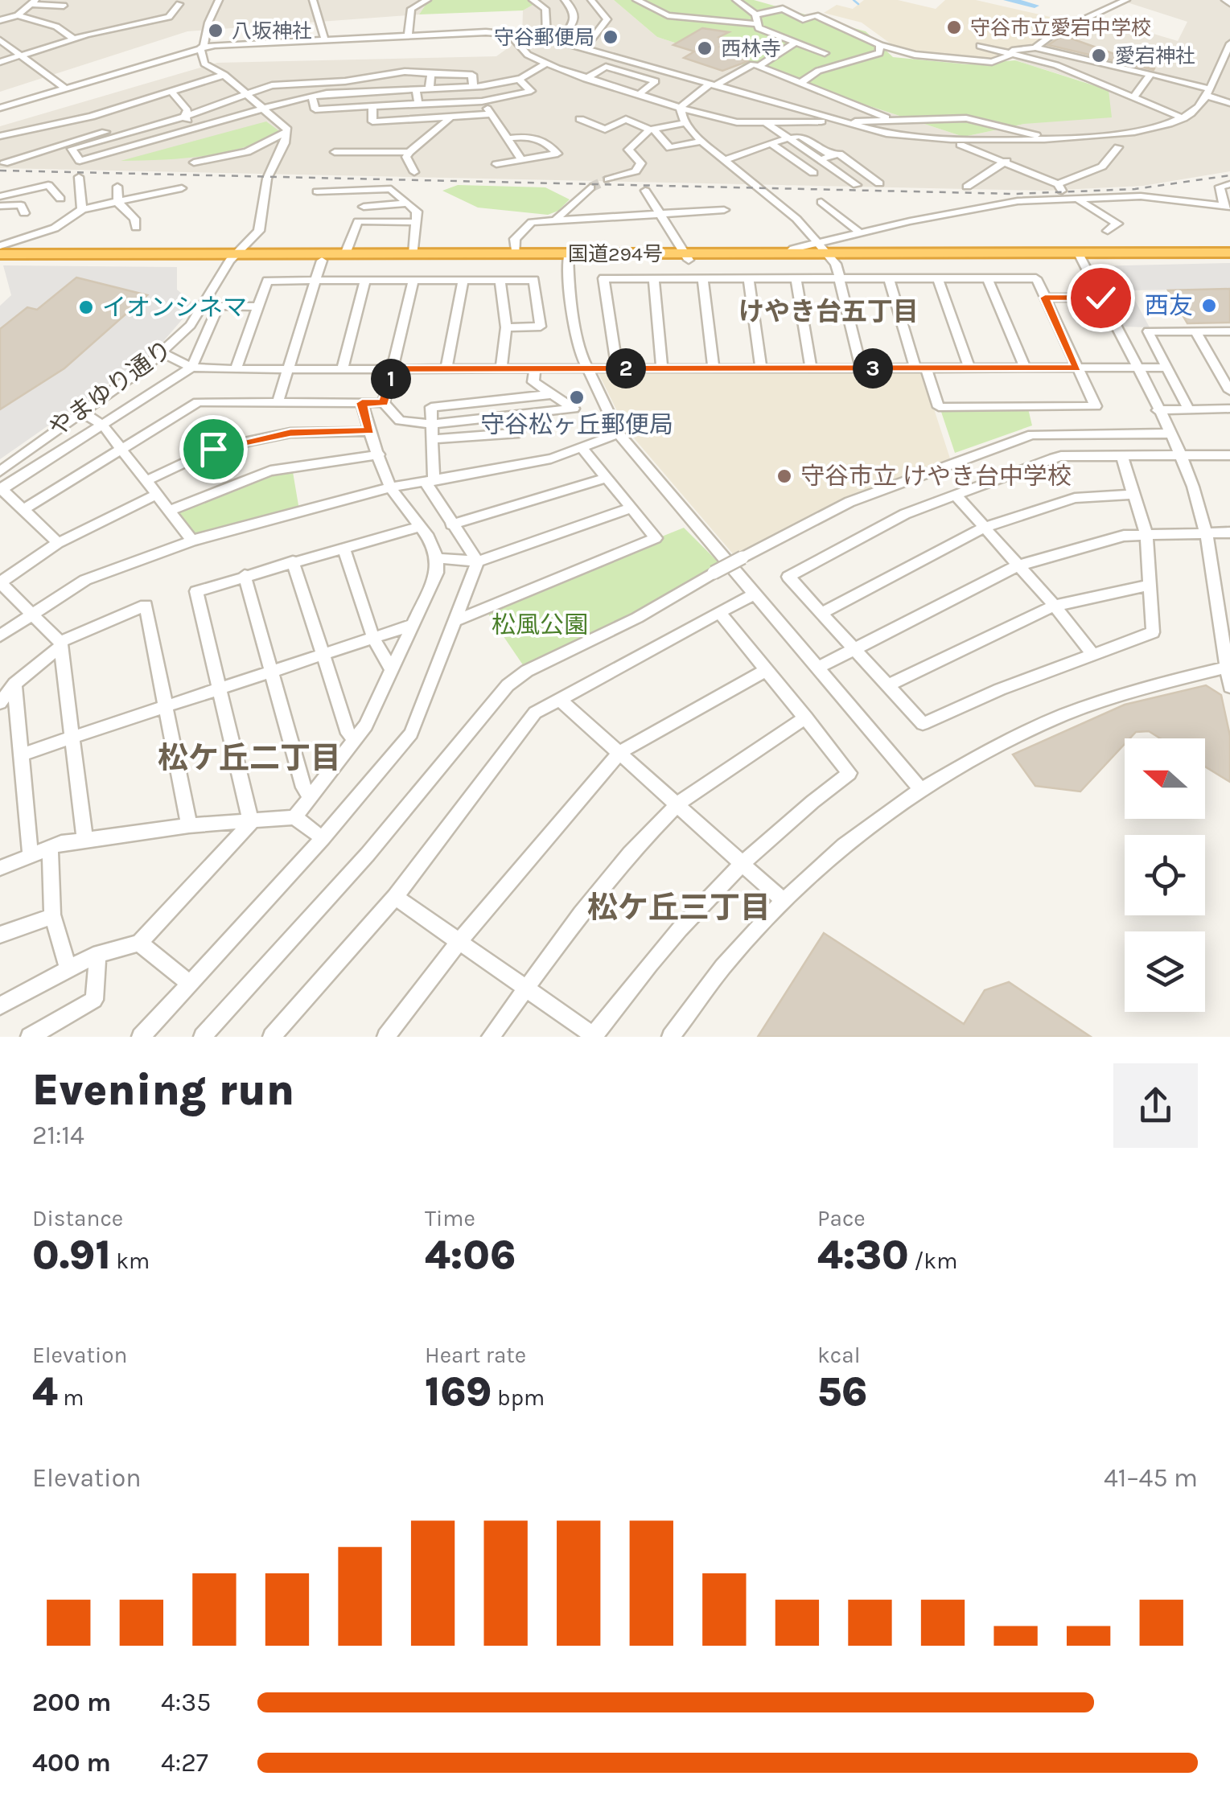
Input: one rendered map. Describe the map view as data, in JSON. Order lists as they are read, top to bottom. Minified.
{"streets":{"highway":["国道294号"],"street":["やまゆり通り"]},"crossings":[["国道294号","やまゆり通り"]],"districts":["けやき台五丁目","松ケ丘二丁目","松ケ丘三丁目"],"parks":["松風公園"],"places":["守谷市立愛宕中学校","八坂神社","守谷郵便局","西林寺","愛宕神社","西友","イオンシネマ","守谷松ヶ丘郵便局","守谷市立 けやき台中学校"],"north":"left","page":{"pins":["2","3","1"],"heading":["Evening run","21:14"],"stats":[["Distance","0.91 km"],["Time","4:06"],["Pace","4:30 /km"],["Elevation","4 m"],["Heart rate","169 bpm"],["kcal","56"]],"chart":["Elevation","41–45 m"],"list":[{"name":"200 m","note":"4:35"},{"name":"400 m","note":"4:27"}]}}
